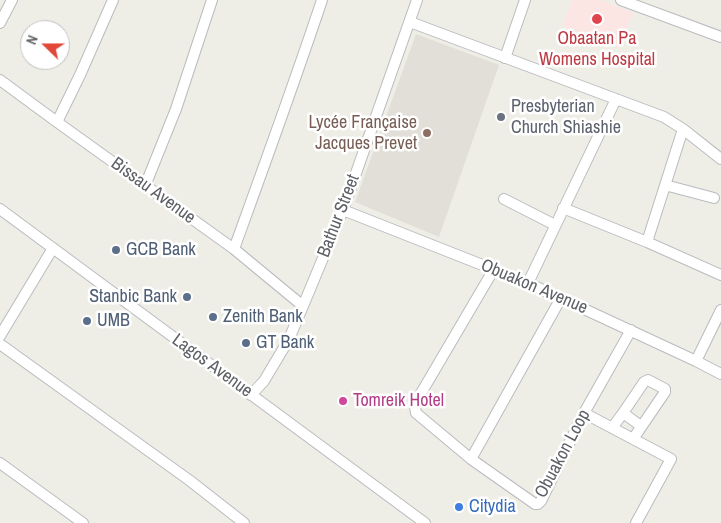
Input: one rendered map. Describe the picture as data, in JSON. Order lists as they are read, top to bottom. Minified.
{"streets":{"street":["Bissau Avenue","Bathur Street","Obuakon Avenue","Lagos Avenue","Obuakon Loop"]},"crossings":[["Bissau Avenue","Bathur Street"],["Bathur Street","Obuakon Avenue"],["Bathur Street","Lagos Avenue"],["Obuakon Avenue","Obuakon Loop"]],"places":["Obaatan Pa Womens Hospital","Presbyterian Church Shiashie","Lycée Française Jacques Prevet","GCB Bank","Stanbic Bank","Zenith Bank","UMB","GT Bank","Tomreik Hotel","Citydia"],"north":"left"}
